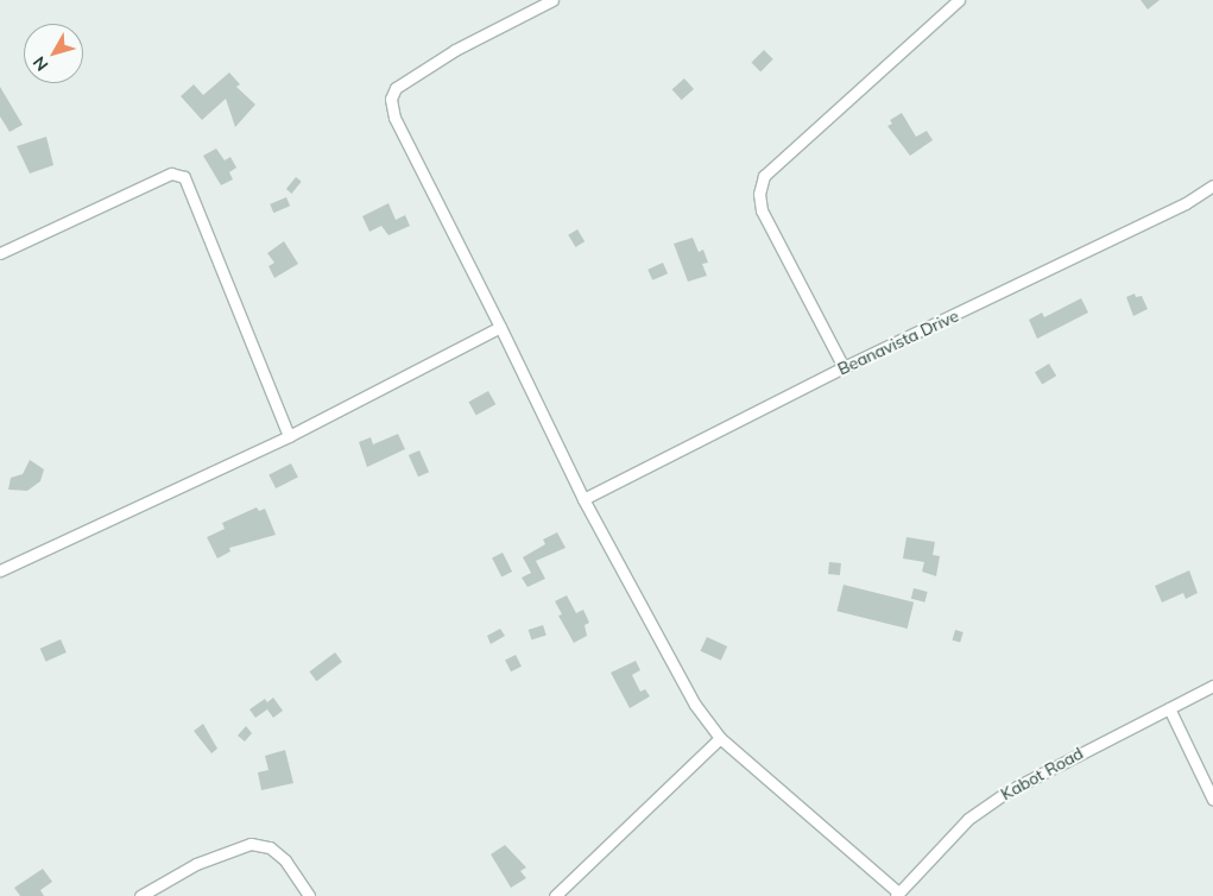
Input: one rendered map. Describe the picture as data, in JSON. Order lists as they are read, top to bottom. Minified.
{"streets":{"street":["Beanavista Drive","Kabot Road"]},"north":"bottom left"}
